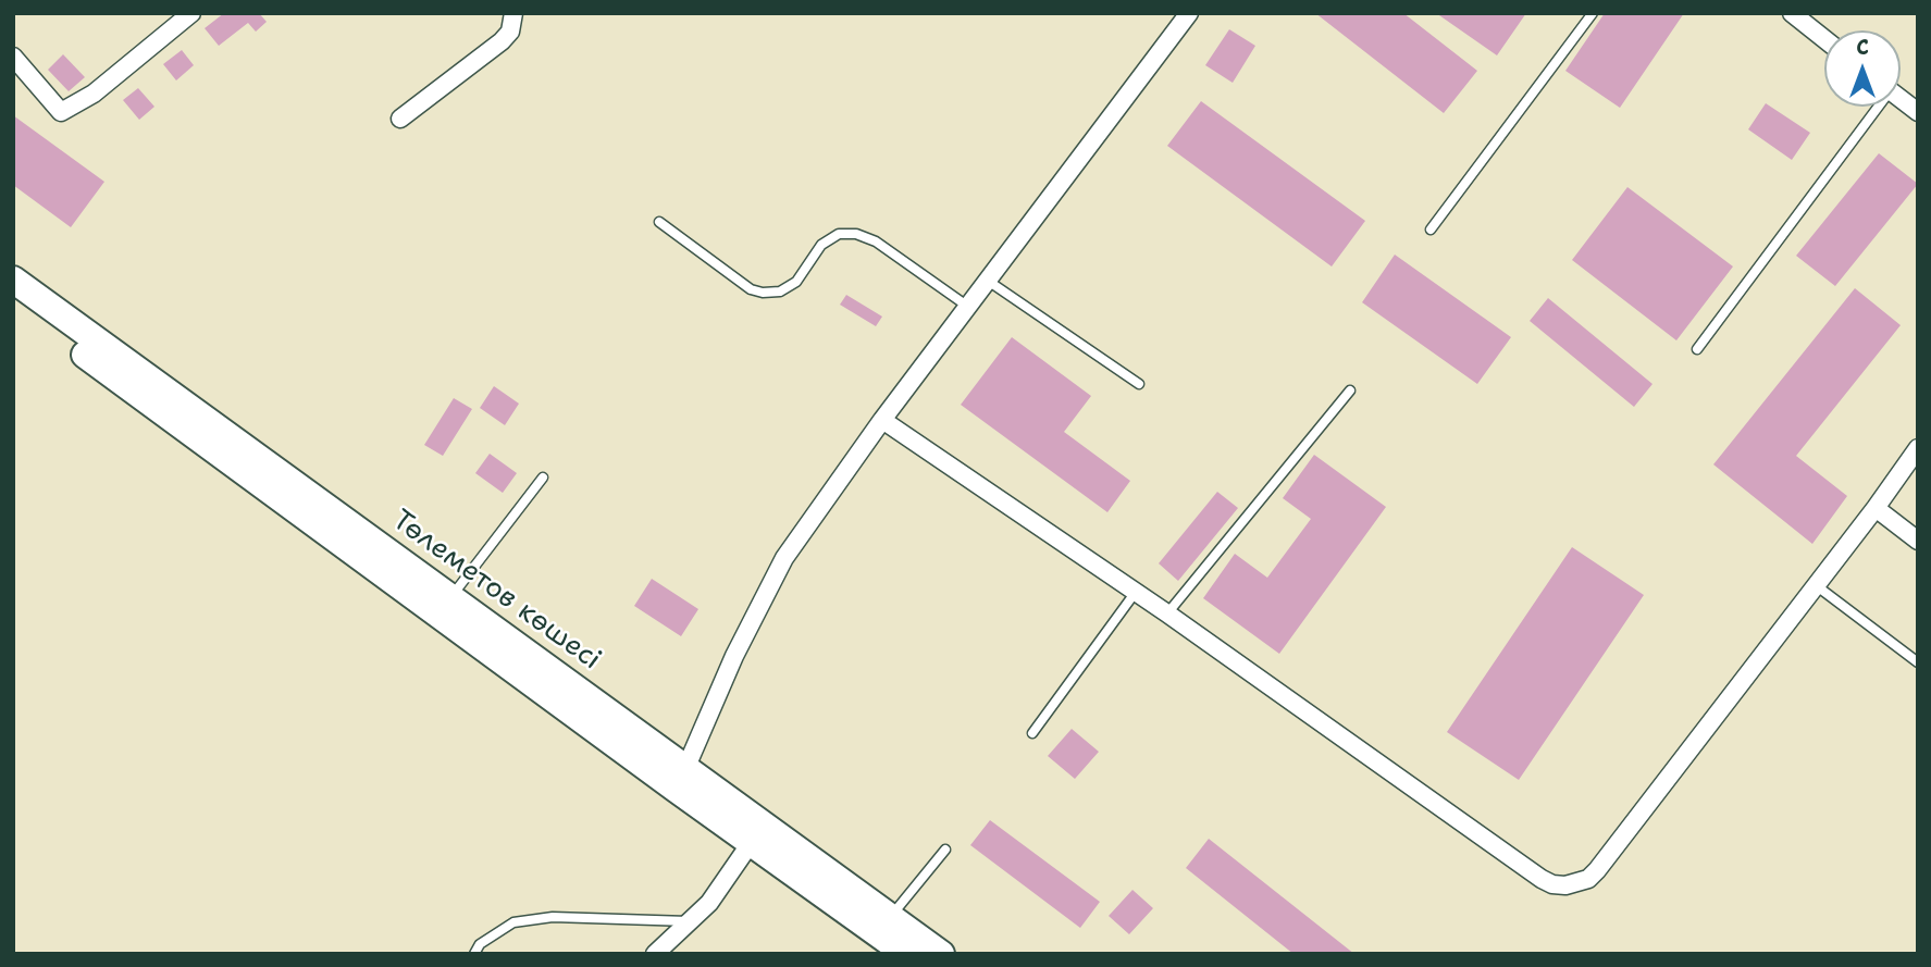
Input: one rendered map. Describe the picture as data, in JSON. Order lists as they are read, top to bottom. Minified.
{"streets":{"main road":["Төлеметов көшесі"]},"north":"top"}
